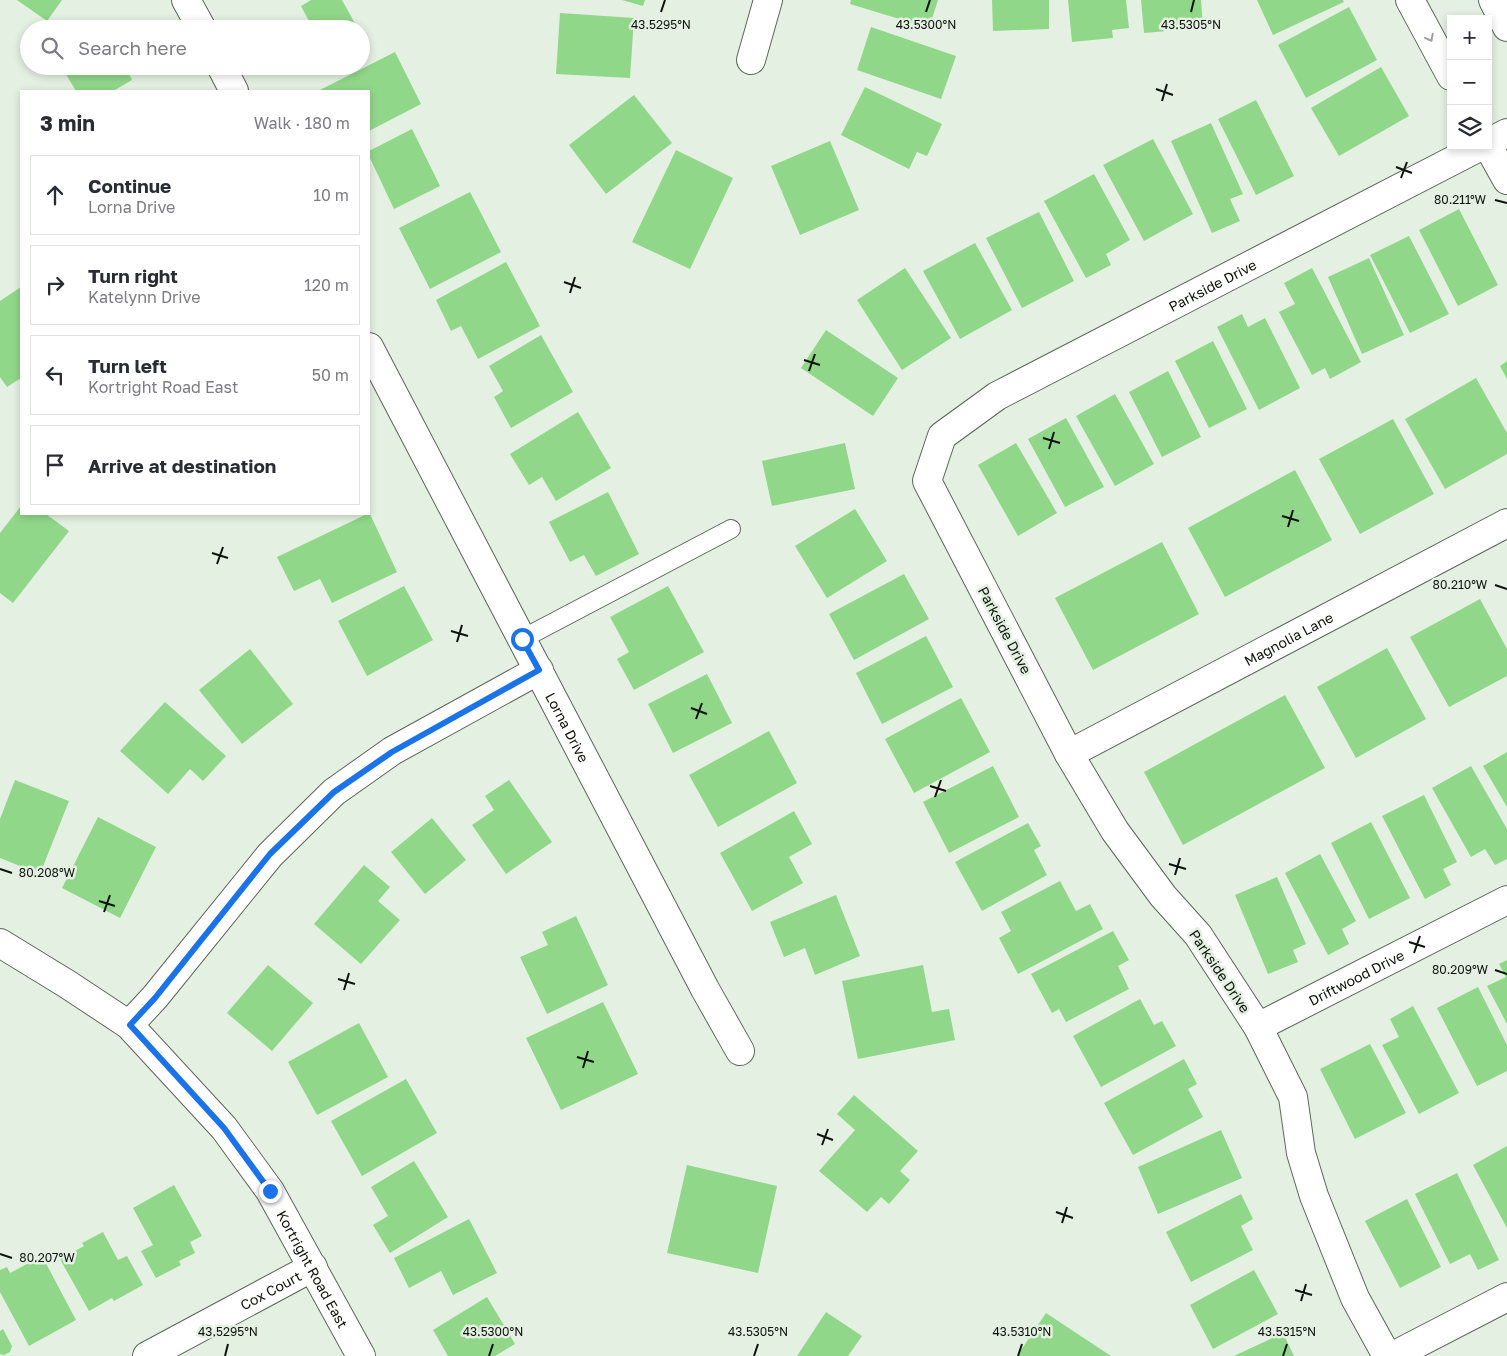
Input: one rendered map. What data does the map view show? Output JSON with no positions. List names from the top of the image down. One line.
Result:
{"streets":{"street":["Parkside Drive","Magnolia Lane","Lorna Drive","Driftwood Drive","Kortright Road East","Cox Court"]},"crossings":[["Parkside Drive","Magnolia Lane"],["Parkside Drive","Driftwood Drive"],["Kortright Road East","Cox Court"]],"page":{"map_buttons":["+","−"],"search":"Search here","heading":["3 min","Walk · 180 m"],"list":[["Continue","Lorna Drive","10 m"],["Turn right","Katelynn Drive","120 m"],["Turn left","Kortright Road East","50 m"],"Arrive at destination"]},"coordinates":["43.5295°N","43.5300°N","43.5305°N","80.211°W","80.210°W","80.208°W","80.209°W","80.207°W","43.5310°N","43.5315°N"]}
